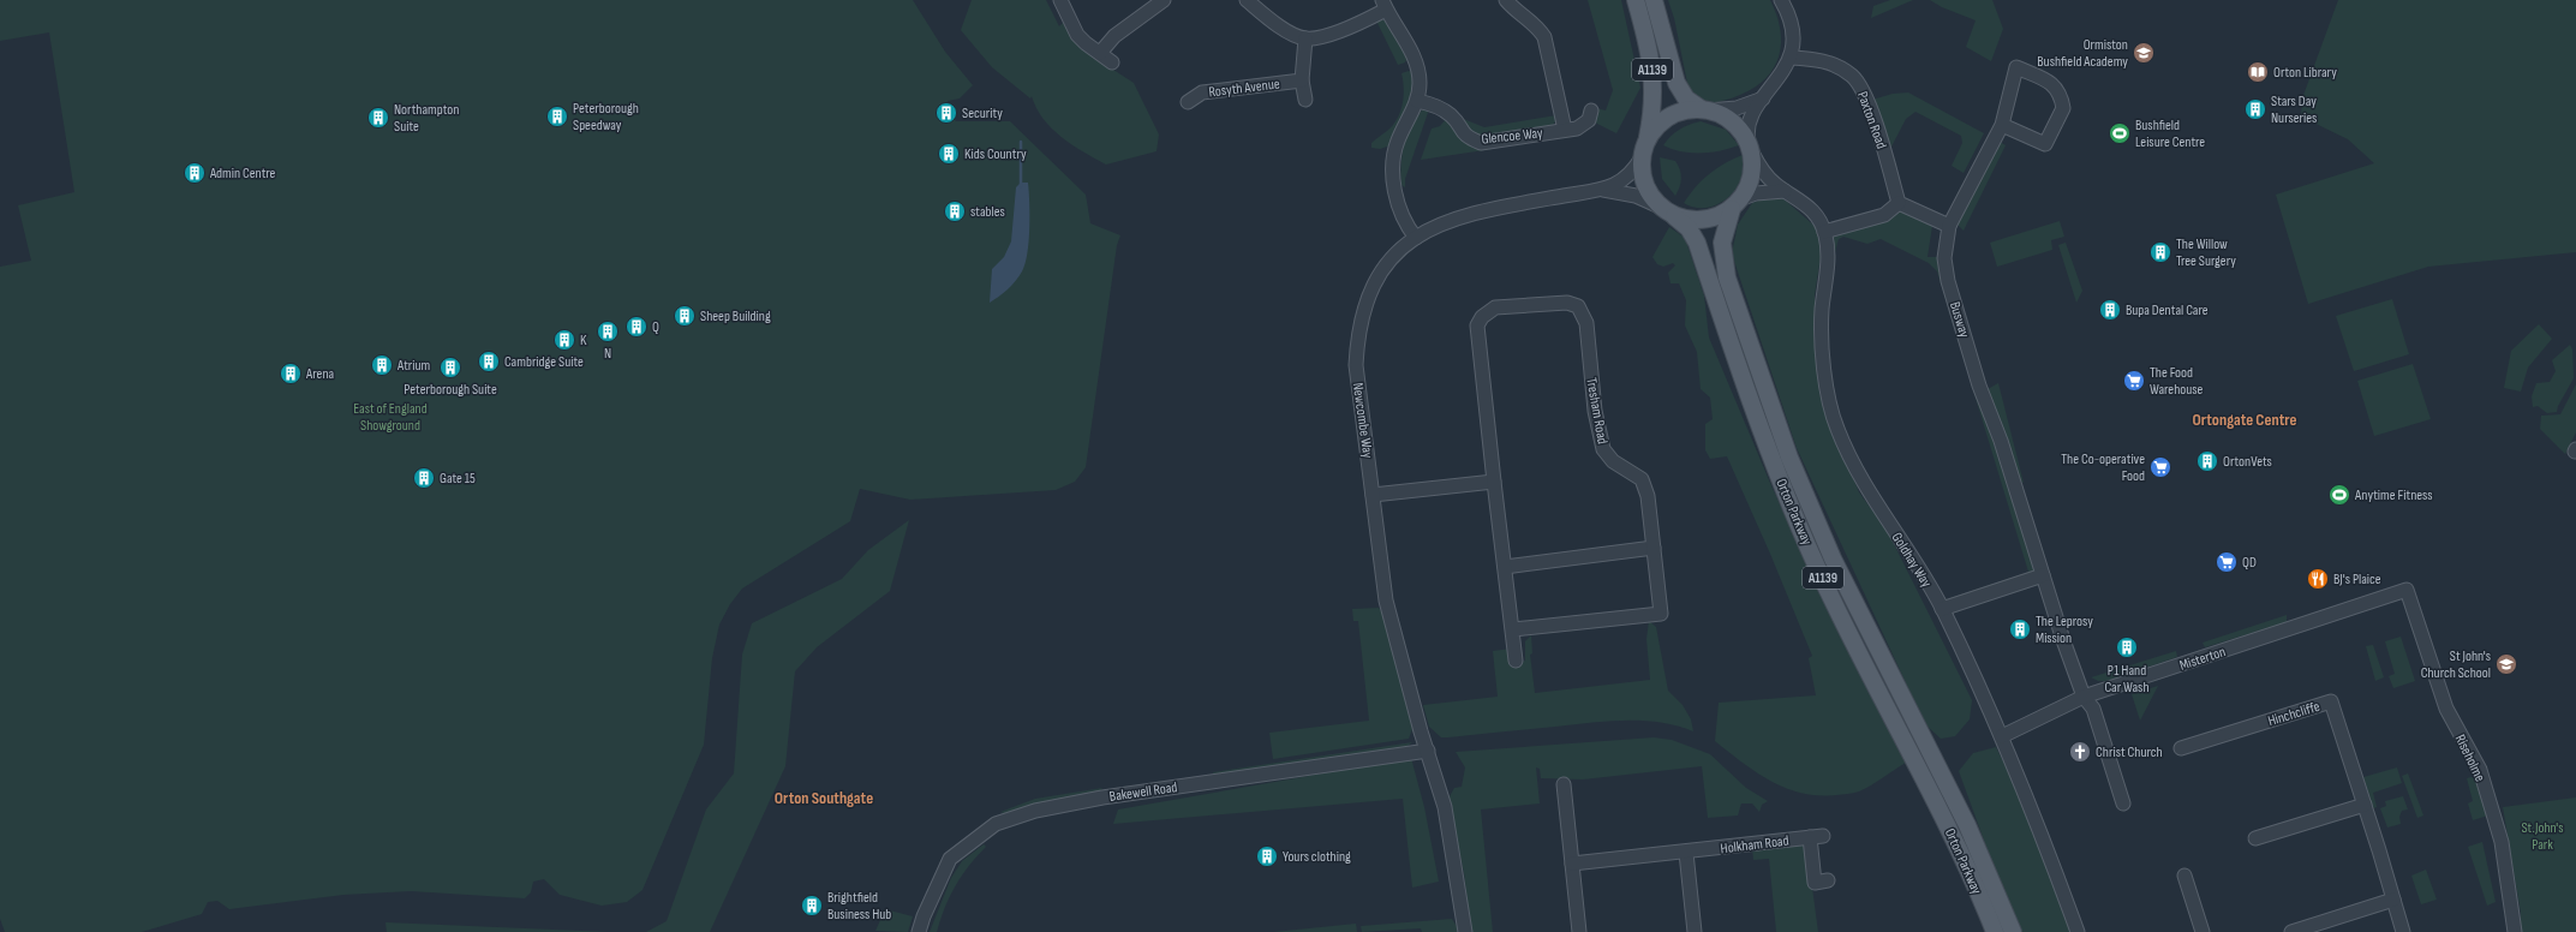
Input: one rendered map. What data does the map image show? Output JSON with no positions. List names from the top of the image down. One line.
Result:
{"streets":{"main road":["A1139","Orton Parkway"],"street":["Rosyth Avenue","Paxton Road","Glencoe Way","Busway","Tresham Road","Newcombe Way","Goldhay Way","Misterton","Hinchcliffe","Riseholme","Bakewell Road","Holkham Road"]},"crossings":[["A1139","Newcombe Way"],["A1139","Orton Parkway"],["A1139","Goldhay Way"],["Busway","Misterton"],["Newcombe Way","Orton Parkway"],["Newcombe Way","Goldhay Way"],["Newcombe Way","Bakewell Road"],["Orton Parkway","Goldhay Way"],["Goldhay Way","Misterton"],["Misterton","Riseholme"]],"districts":["Ortongate Centre","Orton Southgate"],"parks":["East of England Showground","St.John's Park"],"places":{"school or university":["Ormiston Bushfield Academy","St John's Church School"],"library":["Orton Library"],"building":["Stars Day Nurseries","Security","Peterborough Speedway","Northampton Suite","Kids Country","Admin Centre","stables","The Willow Tree Surgery","Bupa Dental Care","Sheep Building","Q","N","K","Cambridge Suite","Atrium","Peterborough Suite","Arena","OrtonVets","Gate 15","The Leprosy Mission","P1 Hand Car Wash","Yours clothing","Brightfield Business Hub"],"sports":["Bushfield Leisure Centre","Anytime Fitness"],"supermarket":["The Food Warehouse","The Co-operative Food","QD"],"restaurant":["BJ's Plaice"],"church":["Christ Church"]}}
